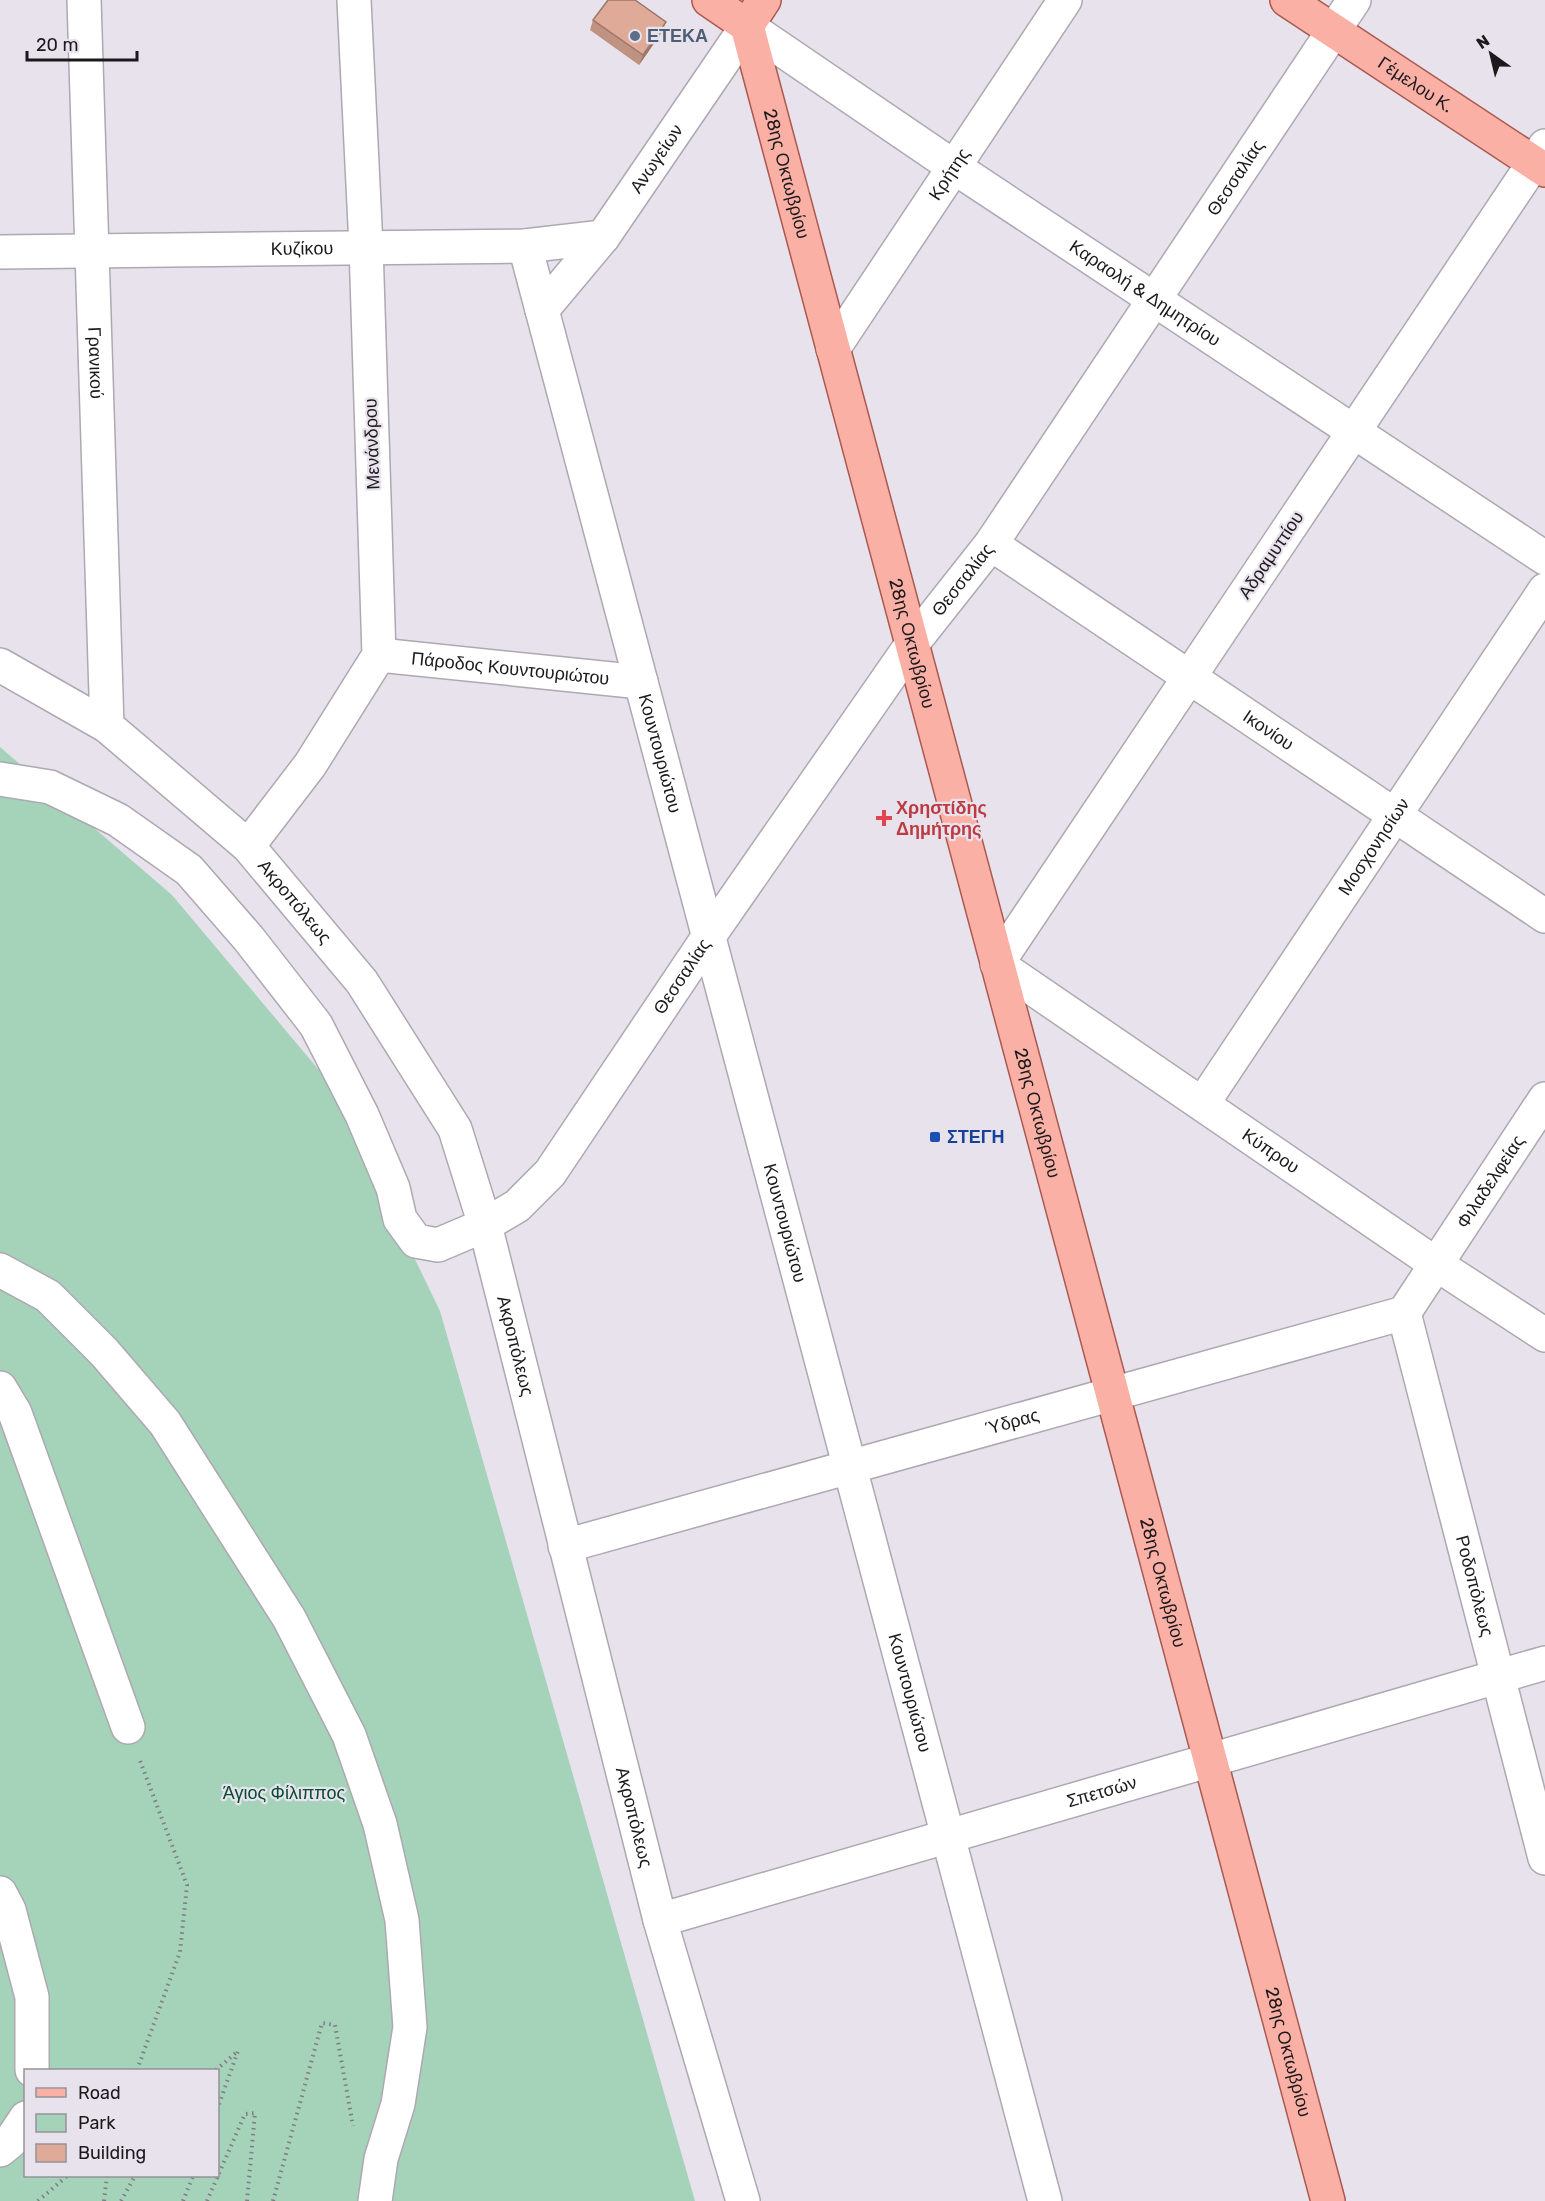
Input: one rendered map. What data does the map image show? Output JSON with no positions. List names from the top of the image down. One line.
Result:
{"streets":{"main road":["Γέμελου Κ.","28ης Οκτωβρίου"],"street":["Ανωγείων","Κρήτης","Θεσσαλίας","Κυζίκου","Καραολή & Δημητρίου","Γρανικού","Μενάνδρου","Αδραμυττίου","Πάροδος Κουντουριώτου","Ικονίου","Κουντουριώτου","Μοσχονησίων","Ακροπόλεως","Κύπρου","Φιλαδελφείας","Ύδρας","Ροδοπόλεως","Σπετσών"]},"crossings":[["Γέμελου Κ.","Θεσσαλίας"],["Γέμελου Κ.","Αδραμυττίου"],["Ανωγείων","28ης Οκτωβρίου"],["Ανωγείων","Κυζίκου"],["Ανωγείων","Καραολή & Δημητρίου"],["Ανωγείων","Κουντουριώτου"],["Κρήτης","28ης Οκτωβρίου"],["Κρήτης","Καραολή & Δημητρίου"],["28ης Οκτωβρίου","Θεσσαλίας"],["28ης Οκτωβρίου","Καραολή & Δημητρίου"],["28ης Οκτωβρίου","Αδραμυττίου"],["28ης Οκτωβρίου","Κύπρου"],["28ης Οκτωβρίου","Ύδρας"],["28ης Οκτωβρίου","Σπετσών"],["Θεσσαλίας","Καραολή & Δημητρίου"],["Θεσσαλίας","Ικονίου"],["Θεσσαλίας","Κουντουριώτου"],["Θεσσαλίας","Ακροπόλεως"],["Κυζίκου","Γρανικού"],["Κυζίκου","Μενάνδρου"],["Κυζίκου","Κουντουριώτου"],["Καραολή & Δημητρίου","Αδραμυττίου"],["Γρανικού","Ακροπόλεως"],["Μενάνδρου","Πάροδος Κουντουριώτου"],["Αδραμυττίου","Ικονίου"],["Αδραμυττίου","Κύπρου"],["Πάροδος Κουντουριώτου","Κουντουριώτου"],["Ικονίου","Μοσχονησίων"],["Κουντουριώτου","Ύδρας"],["Κουντουριώτου","Σπετσών"],["Μοσχονησίων","Κύπρου"],["Ακροπόλεως","Ύδρας"],["Ακροπόλεως","Σπετσών"],["Κύπρου","Φιλαδελφείας"],["Ύδρας","Ροδοπόλεως"],["Ροδοπόλεως","Σπετσών"]],"parks":["Άγιος Φίλιππος"],"places":{"other":["ΕΤΕΚΑ"],"health":["Χρηστίδης Δημήτρης"],"transit":["ΣΤΕΓΗ"]},"legend":["Road","Park","Building"],"scale_bar":"20 m","north":"top left"}
